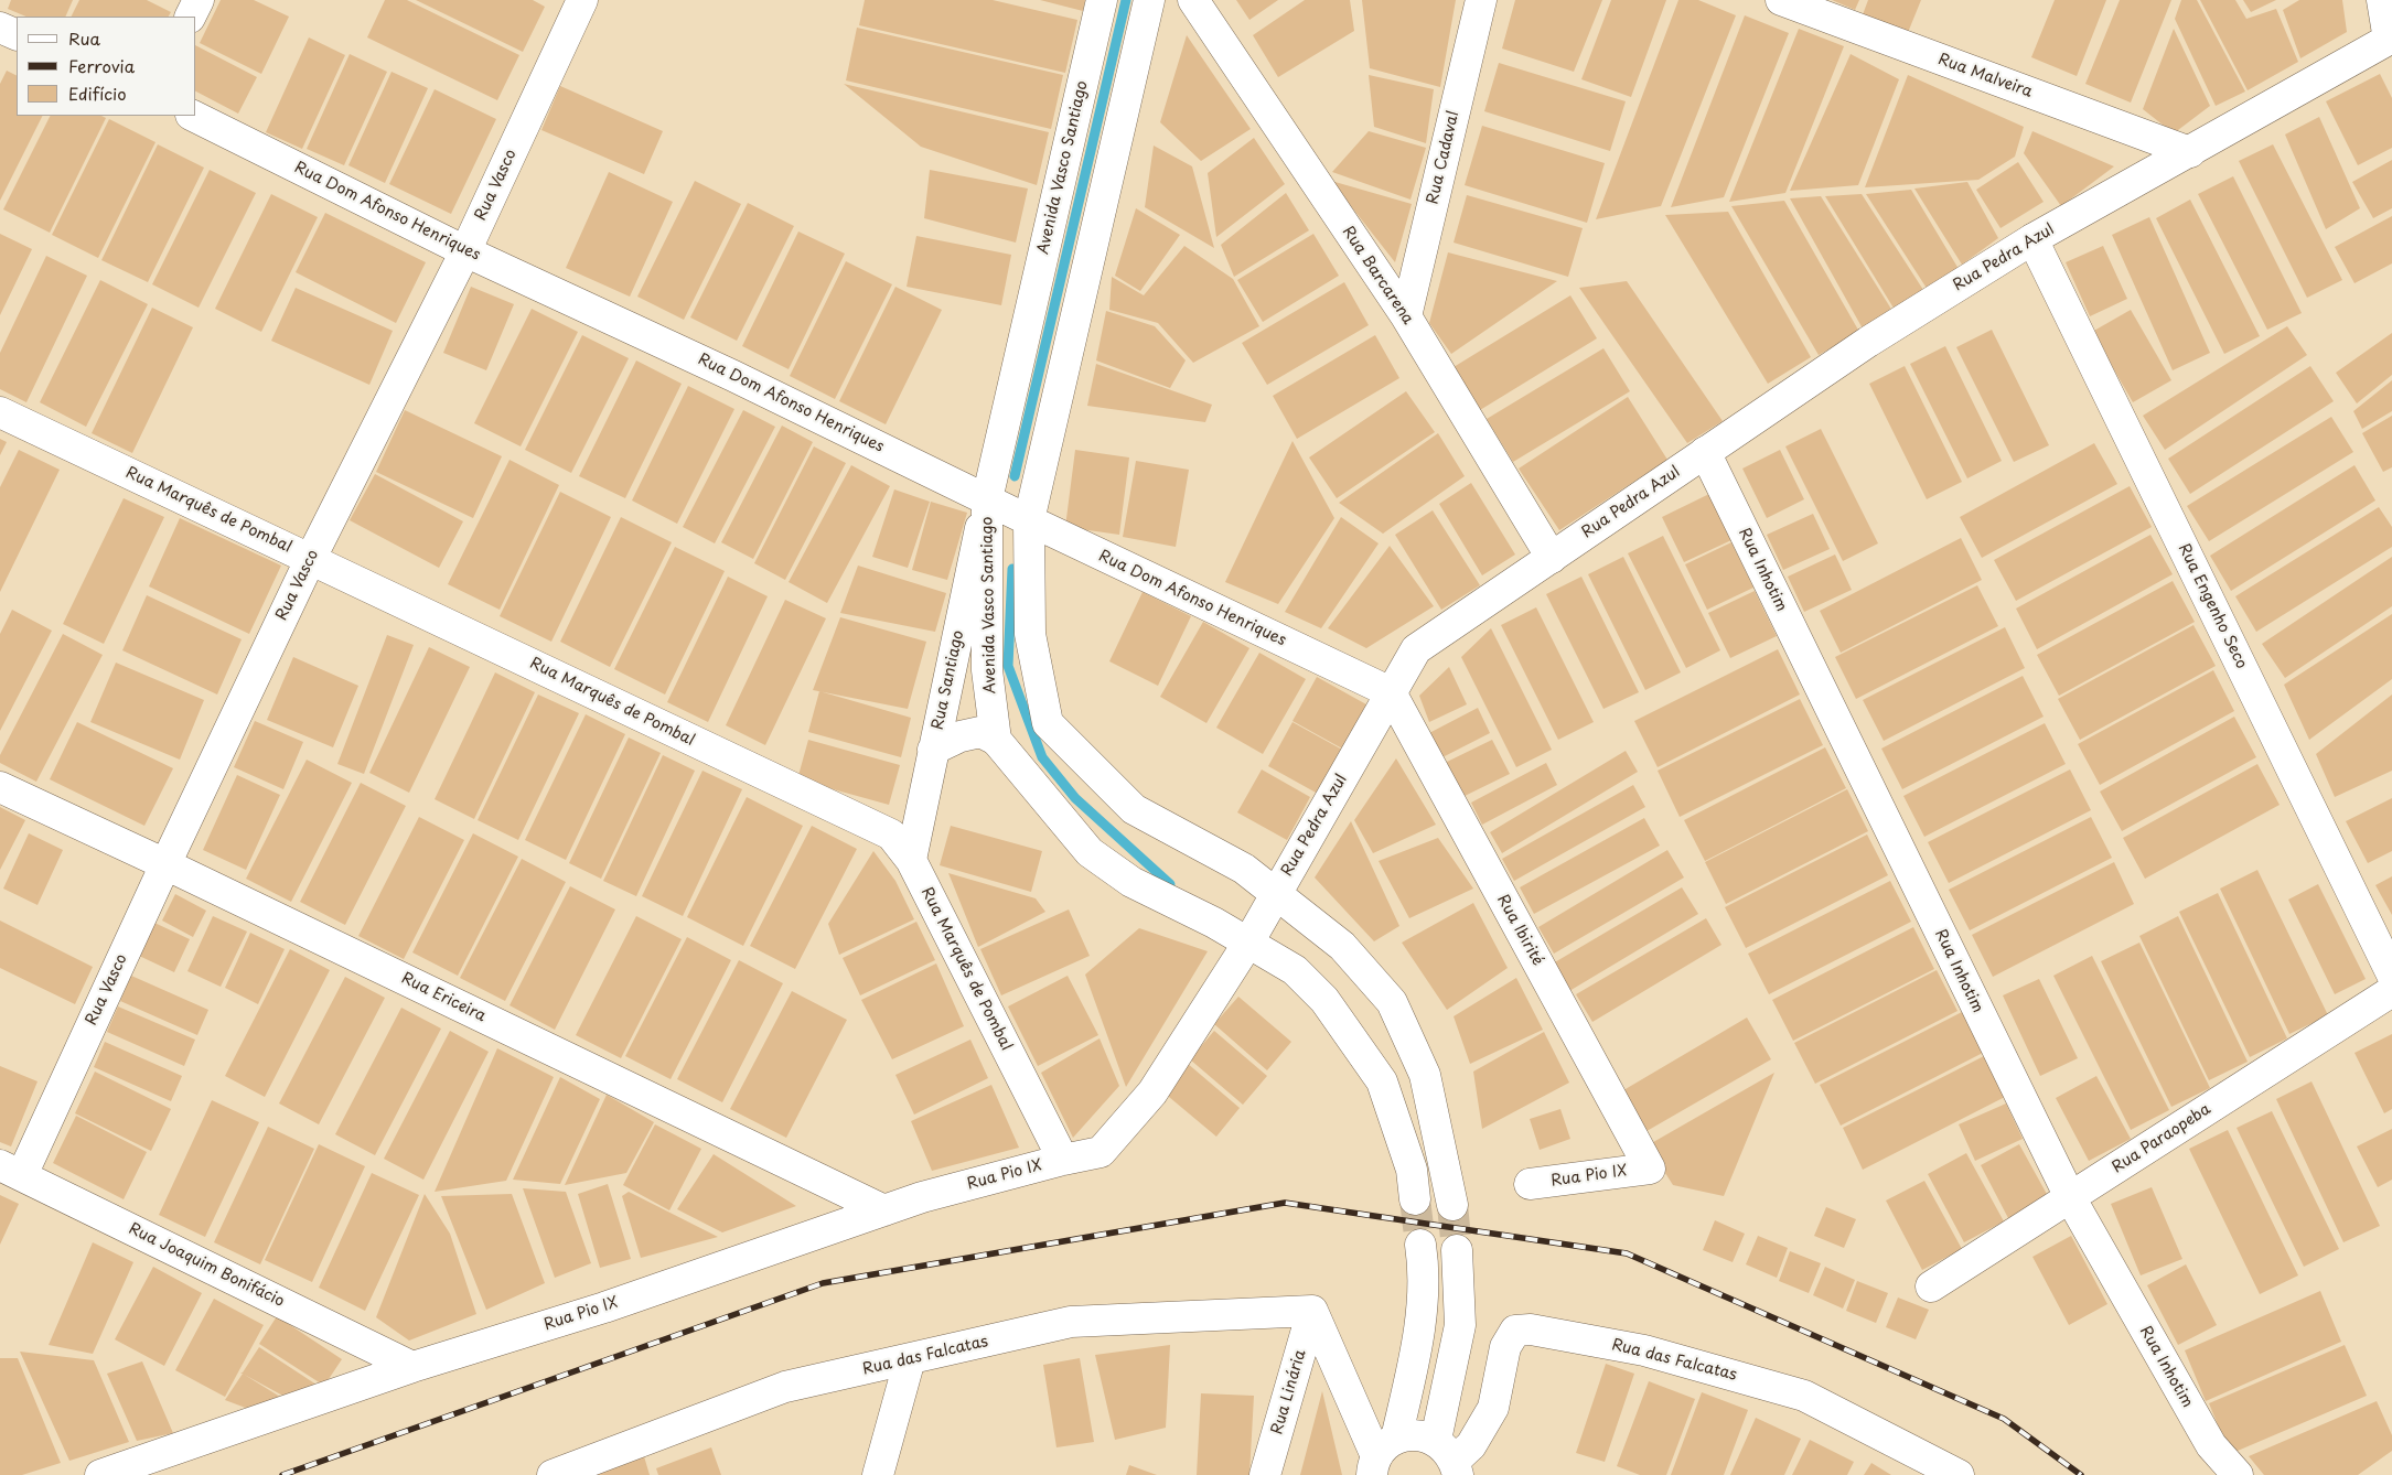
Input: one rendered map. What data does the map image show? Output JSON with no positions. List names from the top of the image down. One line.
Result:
{"streets":{"street":["Rua Malveira","Rua Cadaval","Avenida Vasco Santiago","Rua Vasco","Rua Dom Afonso Henriques","Rua Pedra Azul","Rua Barcarena","Rua Marquês de Pombal","Rua Inhotim","Rua Engenho Seco","Rua Santiago","Rua Ibirité","Rua Ericeira","Rua Paraopeba","Rua Pio IX","Rua Joaquim Bonifácio","Rua das Falcatas","Rua Linária"]},"crossings":[["Rua Malveira","Rua Pedra Azul"],["Rua Cadaval","Rua Barcarena"],["Avenida Vasco Santiago","Rua Dom Afonso Henriques"],["Avenida Vasco Santiago","Rua Santiago"],["Rua Vasco","Rua Dom Afonso Henriques"],["Rua Vasco","Rua Marquês de Pombal"],["Rua Vasco","Rua Ericeira"],["Rua Vasco","Rua Joaquim Bonifácio"],["Rua Dom Afonso Henriques","Rua Pedra Azul"],["Rua Dom Afonso Henriques","Rua Santiago"],["Rua Dom Afonso Henriques","Rua Ibirité"],["Rua Pedra Azul","Rua Barcarena"],["Rua Pedra Azul","Rua Marquês de Pombal"],["Rua Pedra Azul","Rua Inhotim"],["Rua Pedra Azul","Rua Engenho Seco"],["Rua Pedra Azul","Rua Ibirité"],["Rua Pedra Azul","Rua Pio IX"],["Rua Marquês de Pombal","Rua Santiago"],["Rua Marquês de Pombal","Rua Pio IX"],["Rua Inhotim","Rua Paraopeba"],["Rua Ibirité","Rua Pio IX"],["Rua Ericeira","Rua Pio IX"],["Rua Pio IX","Rua Joaquim Bonifácio"],["Rua das Falcatas","Rua Linária"]],"legend":["Rua","Ferrovia","Edifício"]}
